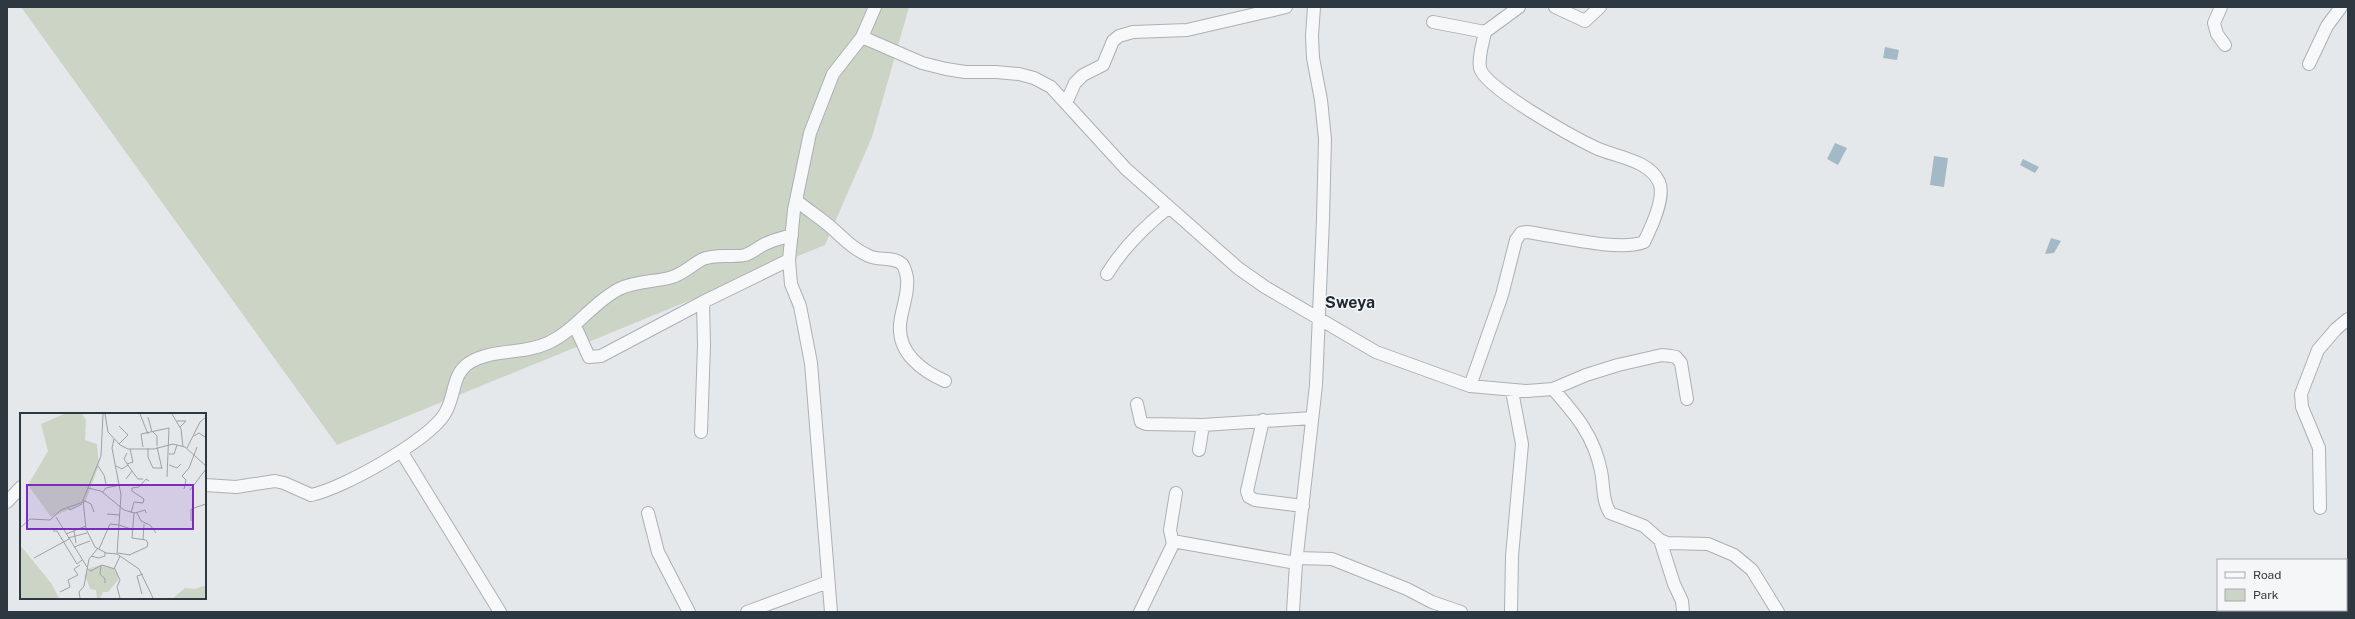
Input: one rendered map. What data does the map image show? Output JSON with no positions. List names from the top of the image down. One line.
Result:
{"districts":["Sweya"],"legend":["Road","Park"]}
